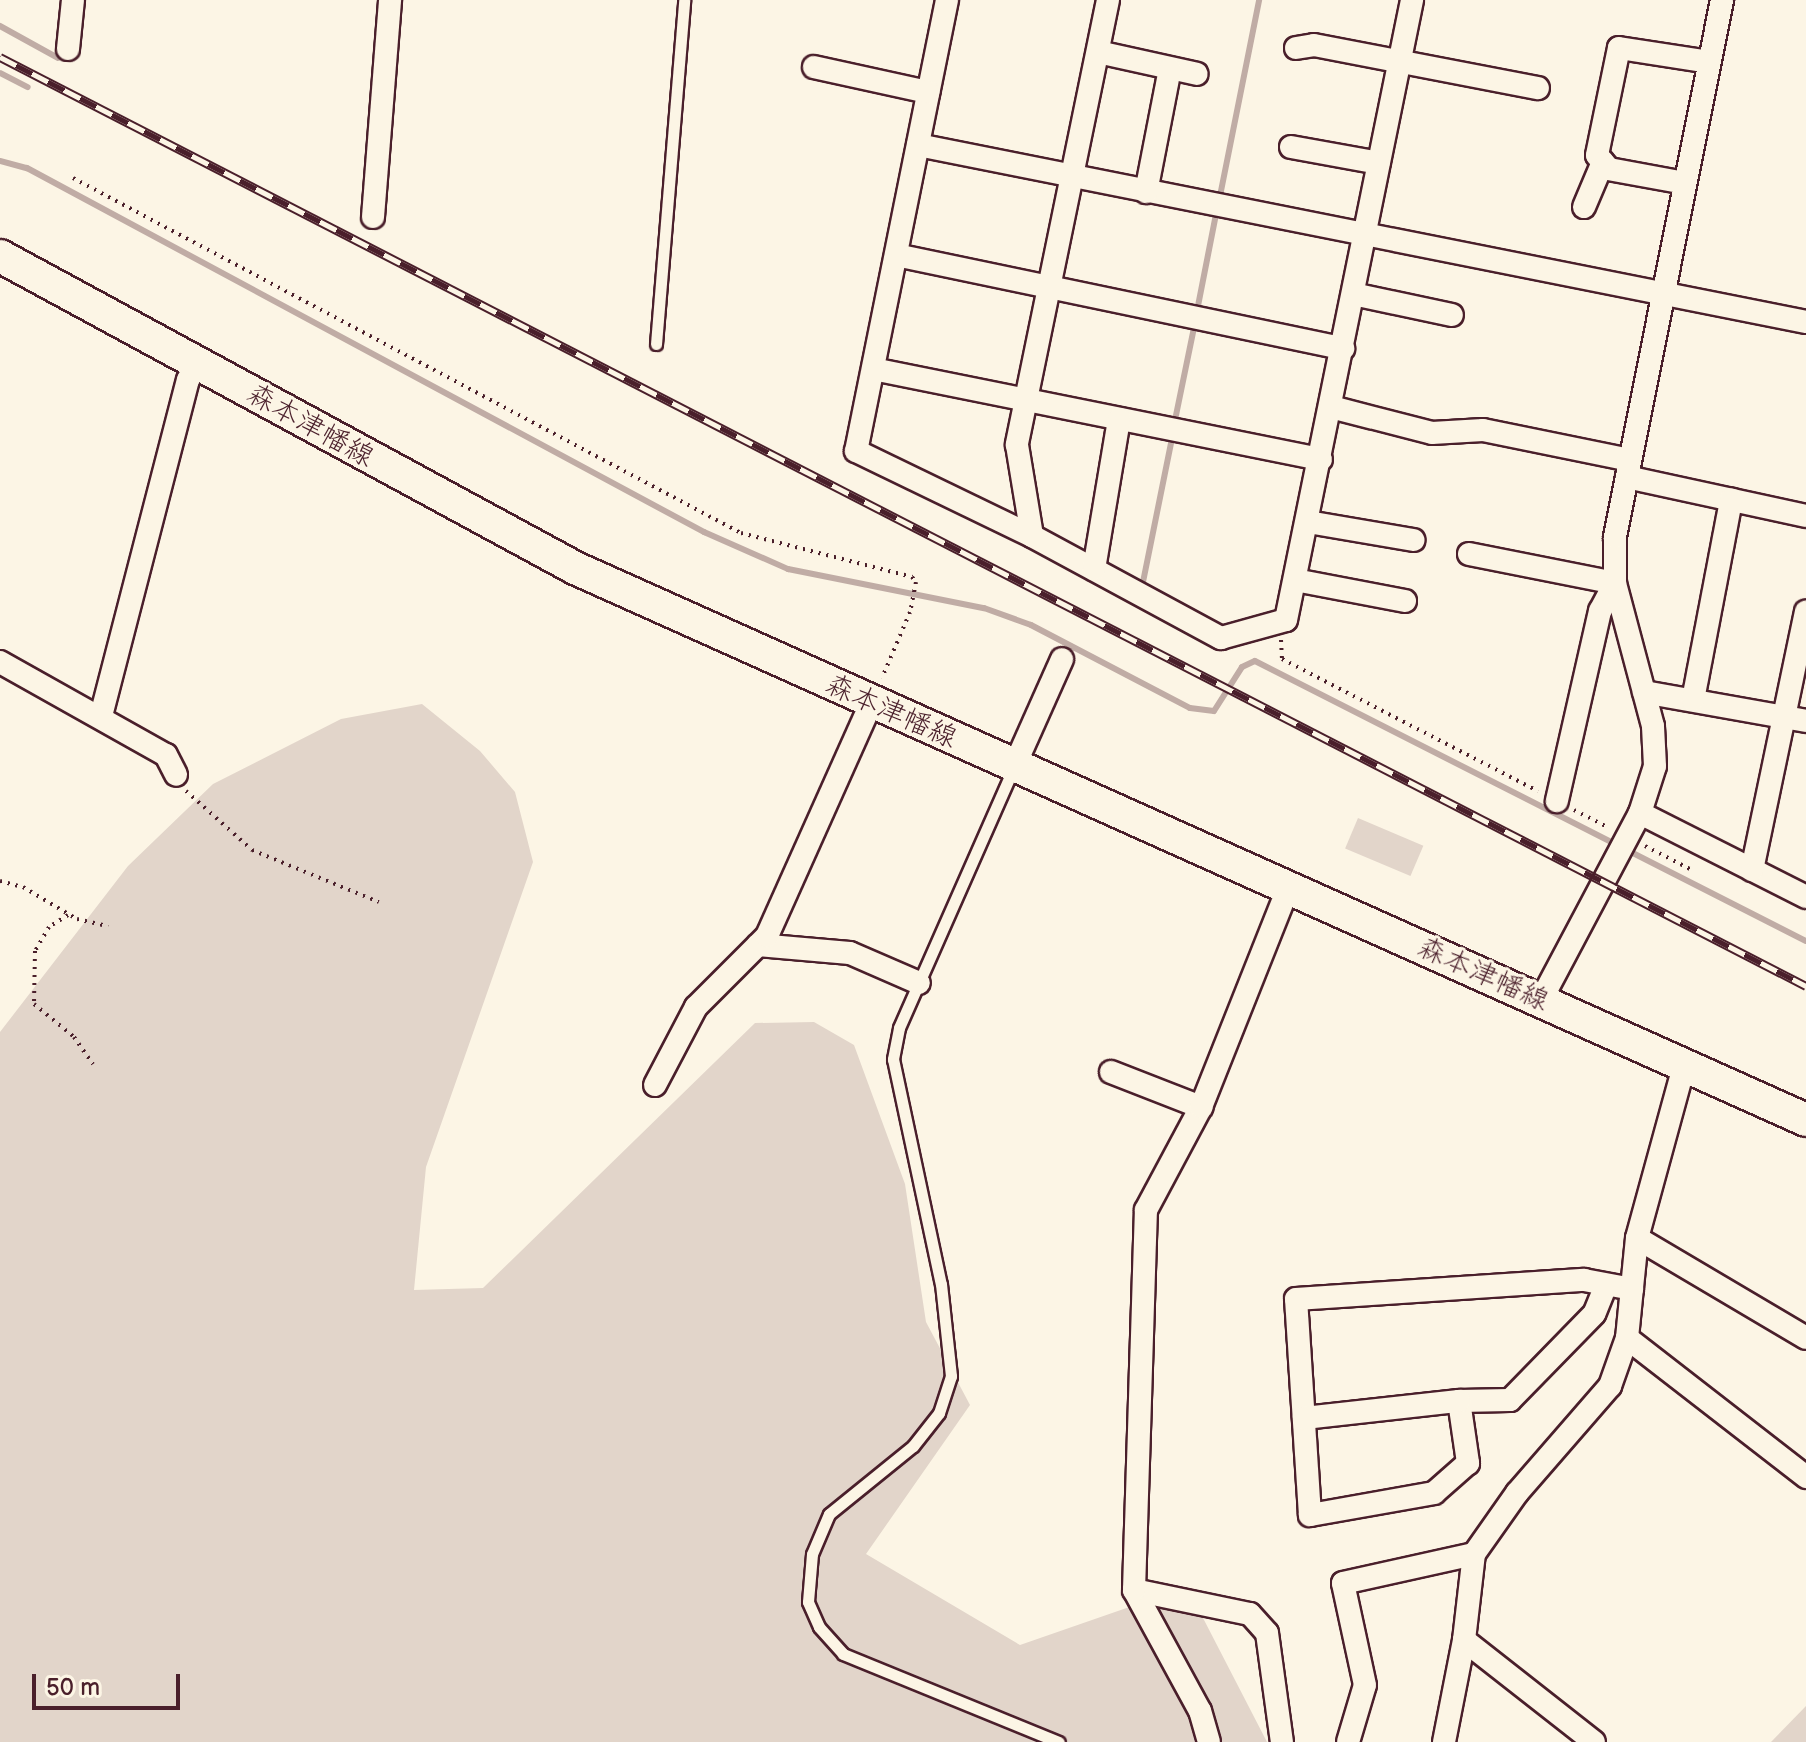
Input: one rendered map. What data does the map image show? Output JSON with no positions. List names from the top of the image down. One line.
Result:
{"streets":{"main road":["森本津幡線"]},"scale_bar":"50 m"}
